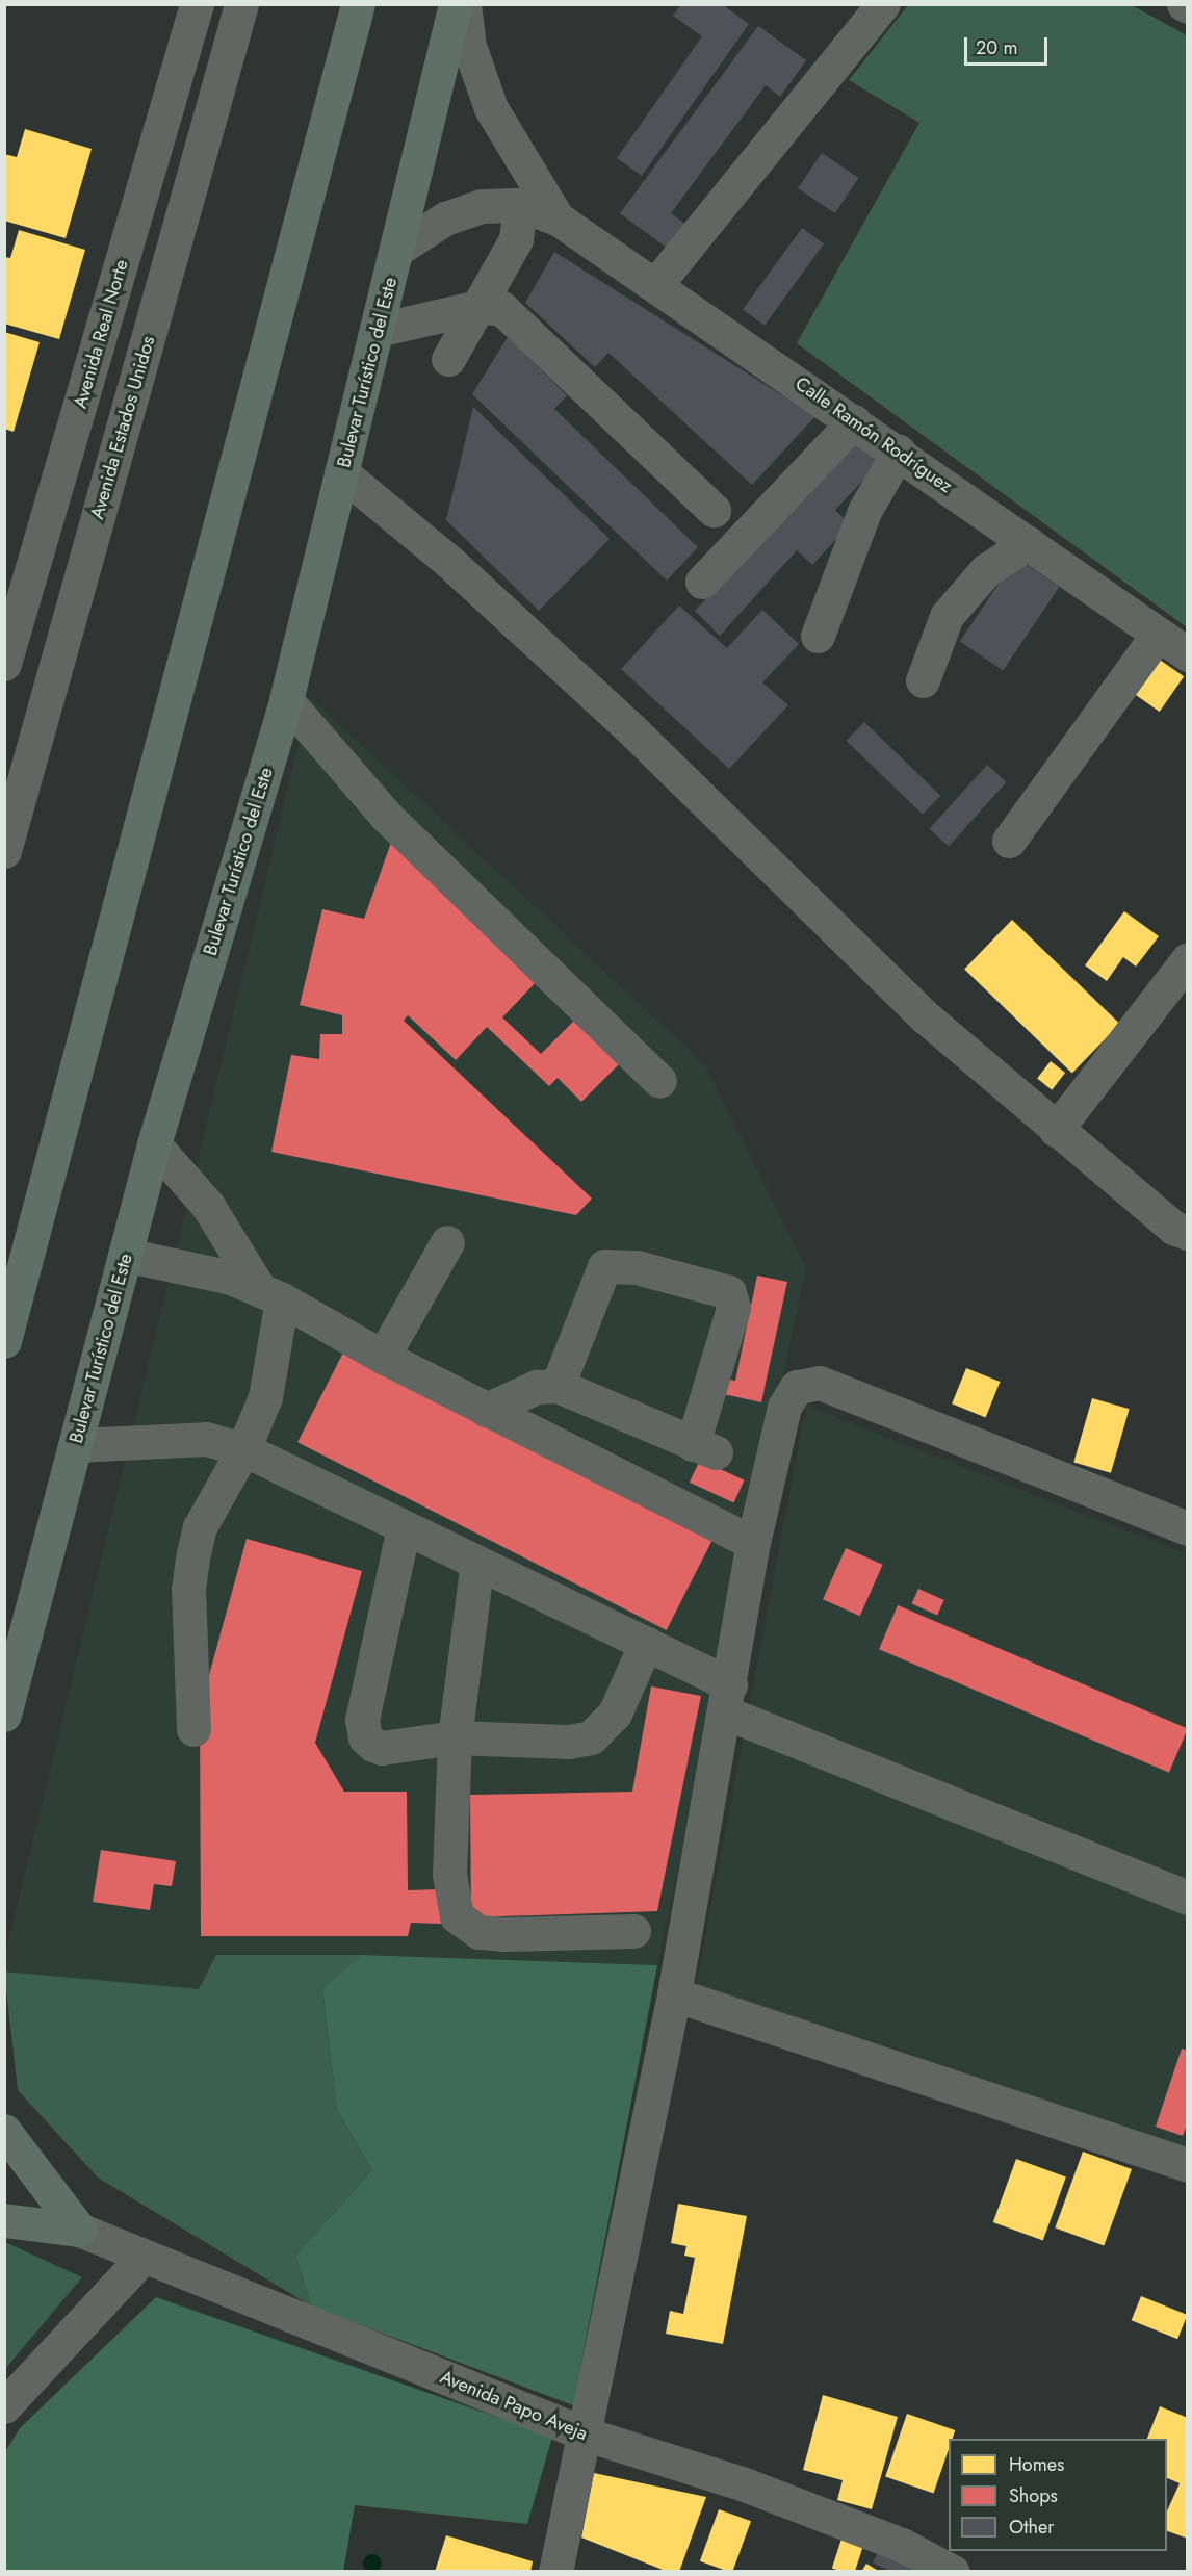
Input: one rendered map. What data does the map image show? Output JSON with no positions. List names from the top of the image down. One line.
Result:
{"streets":{"highway":["Bulevar Turístico del Este"],"street":["Avenida Real Norte","Avenida Estados Unidos","Calle Ramón Rodríguez","Avenida Papo Aveja"]},"legend":["Homes","Shops","Other"],"scale_bar":"20 m"}
